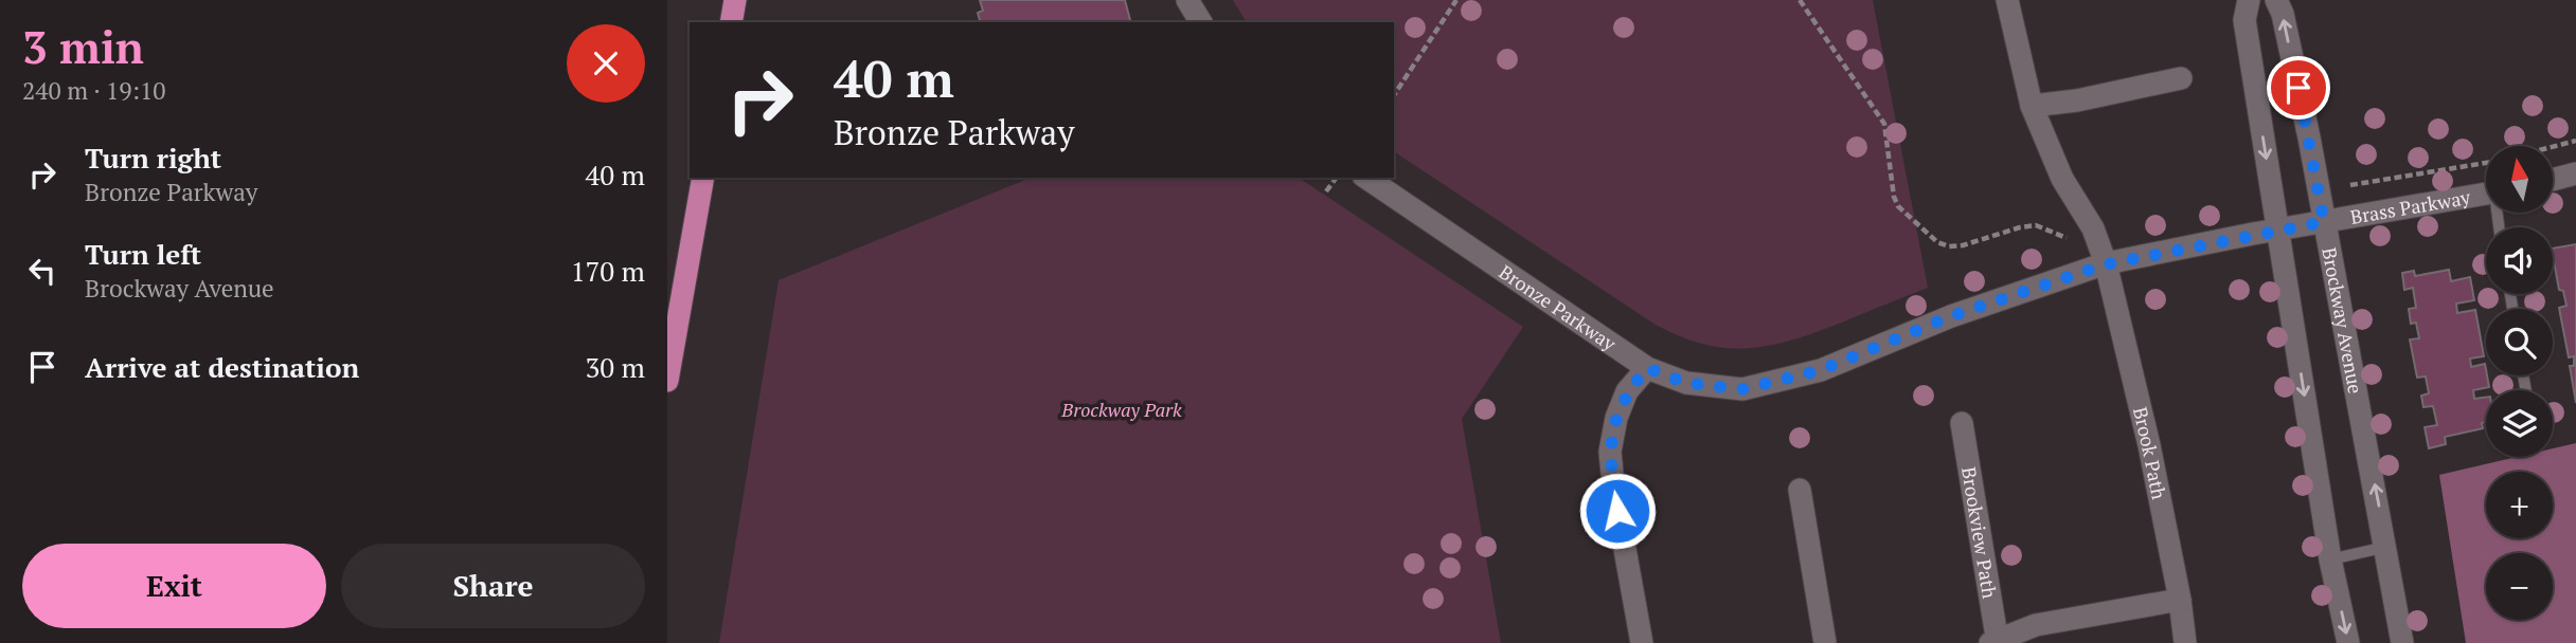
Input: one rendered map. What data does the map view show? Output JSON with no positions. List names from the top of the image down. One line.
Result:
{"streets":{"street":["Brass Parkway","Bronze Parkway","Brockway Avenue","Brook Path","Brookview Path"]},"crossings":[["Brass Parkway","Bronze Parkway"],["Brass Parkway","Brockway Avenue"],["Bronze Parkway","Brockway Avenue"],["Bronze Parkway","Brook Path"]],"parks":["Brockway Park"],"north":"top","page":{"heading":["3 min","240 m · 19:10"],"turn":["40 m","Bronze Parkway"],"list":[{"name":"Turn right","note":"Bronze Parkway","value":"40 m"},{"name":"Turn left","note":"Brockway Avenue","value":"170 m"},{"name":"Arrive at destination","value":"30 m"}],"map_buttons":["+","−"],"buttons":["Exit","Share"]}}
